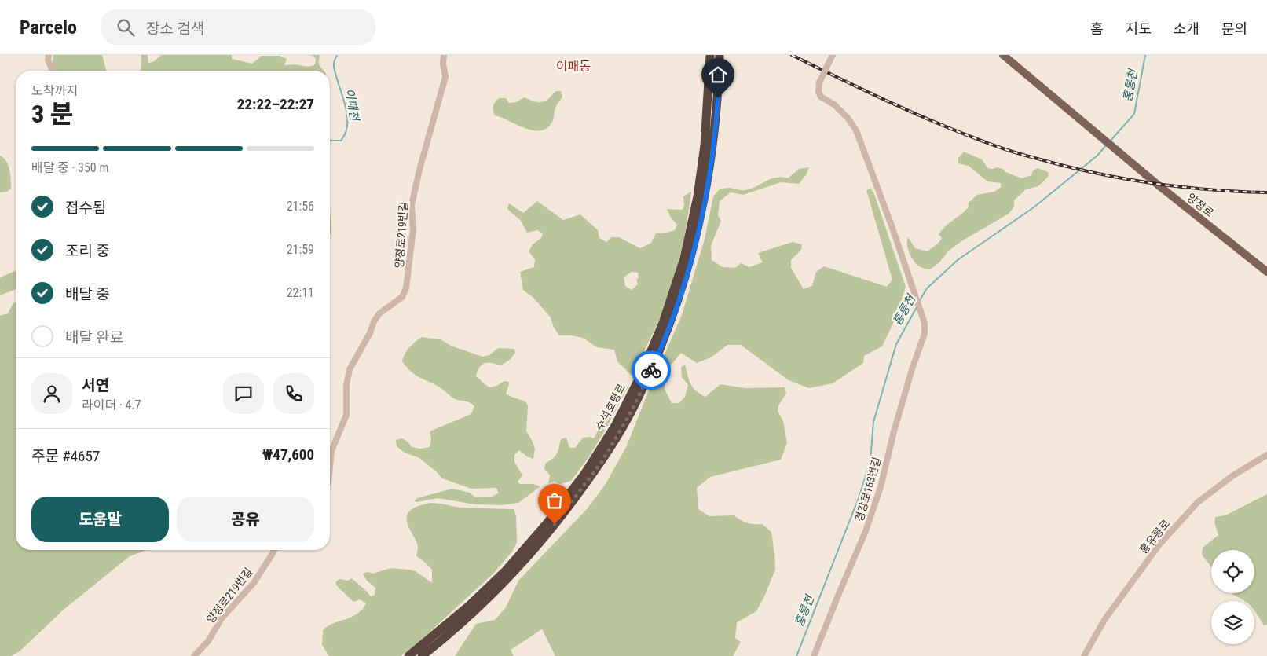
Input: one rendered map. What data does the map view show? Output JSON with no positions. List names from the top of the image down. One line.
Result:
{"streets":{"highway":["수석호평로"],"main road":["양정로"],"street":["양정로219번길","경강로163번길","홍유릉로"]},"districts":["이패동"],"water":["홍릉천","이패천"],"page":{"header":"Parcelo","search":"장소 검색","nav":["홈","지도","소개","문의"],"heading":["3 분","도착까지","22:22–22:27"],"panel":["서연","라이더 · 4.7","주문 #4657","₩47,600"],"bar":"배달 중 · 350 m","list":[["접수됨","21:56"],["조리 중","21:59"],["배달 중","22:11"],"배달 완료"],"buttons":["도움말","공유"]}}
